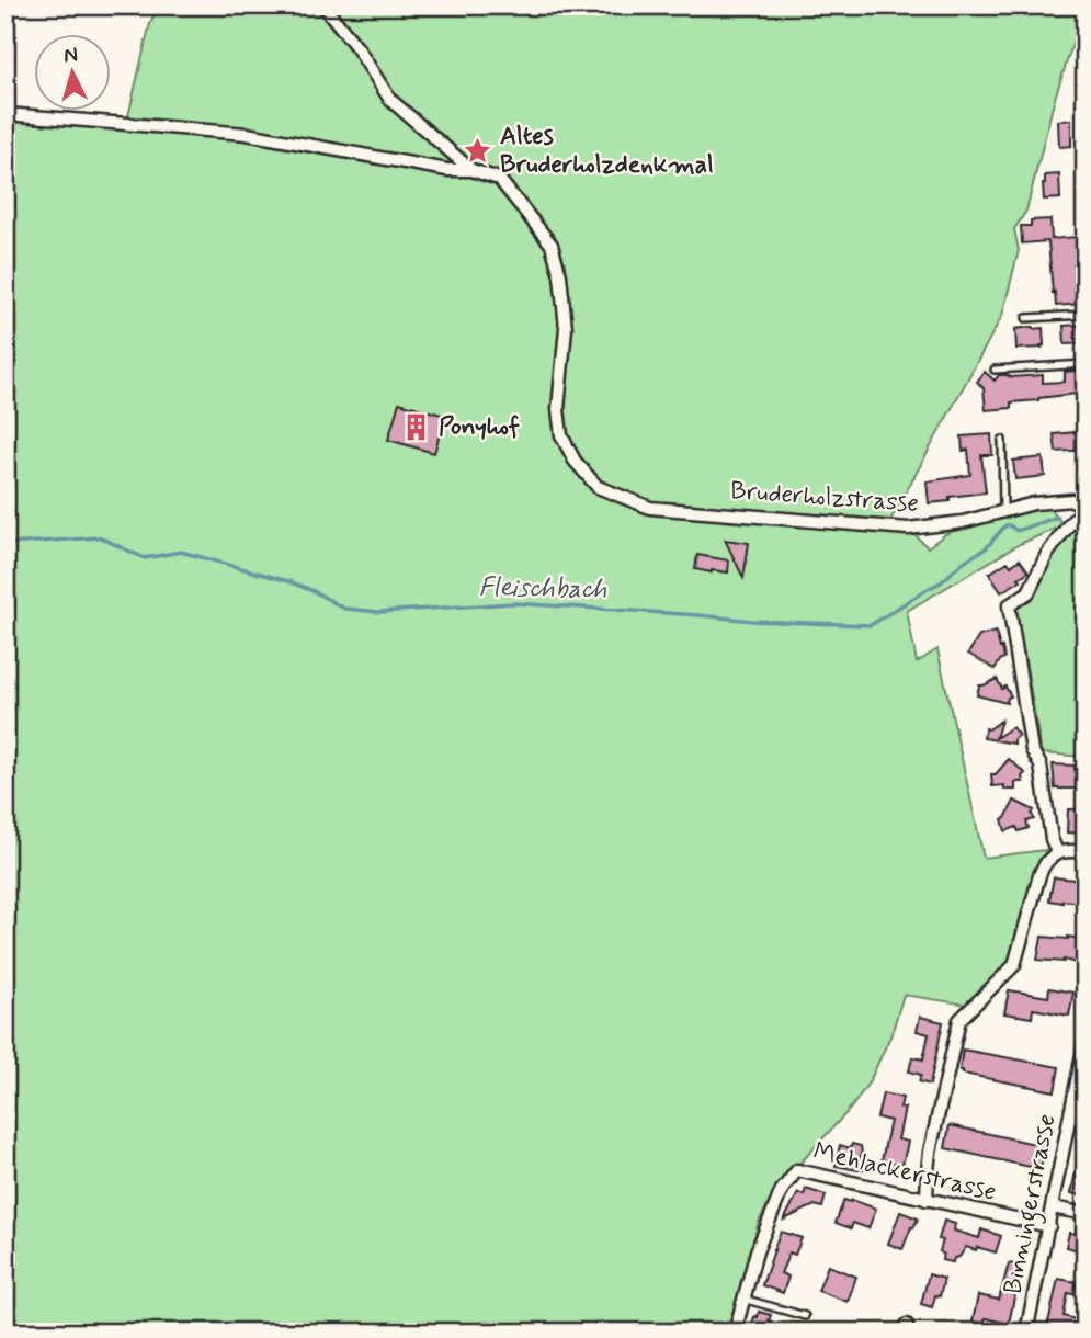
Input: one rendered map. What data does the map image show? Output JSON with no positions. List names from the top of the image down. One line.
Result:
{"streets":{"street":["Bruderholzstrasse","Mehlackerstrasse","Binningerstrasse"]},"crossings":[["Mehlackerstrasse","Binningerstrasse"]],"water":["Fleischbach"],"places":{"place":["Altes Bruderholzdenkmal"],"building":["Ponyhof"]},"north":"top"}
